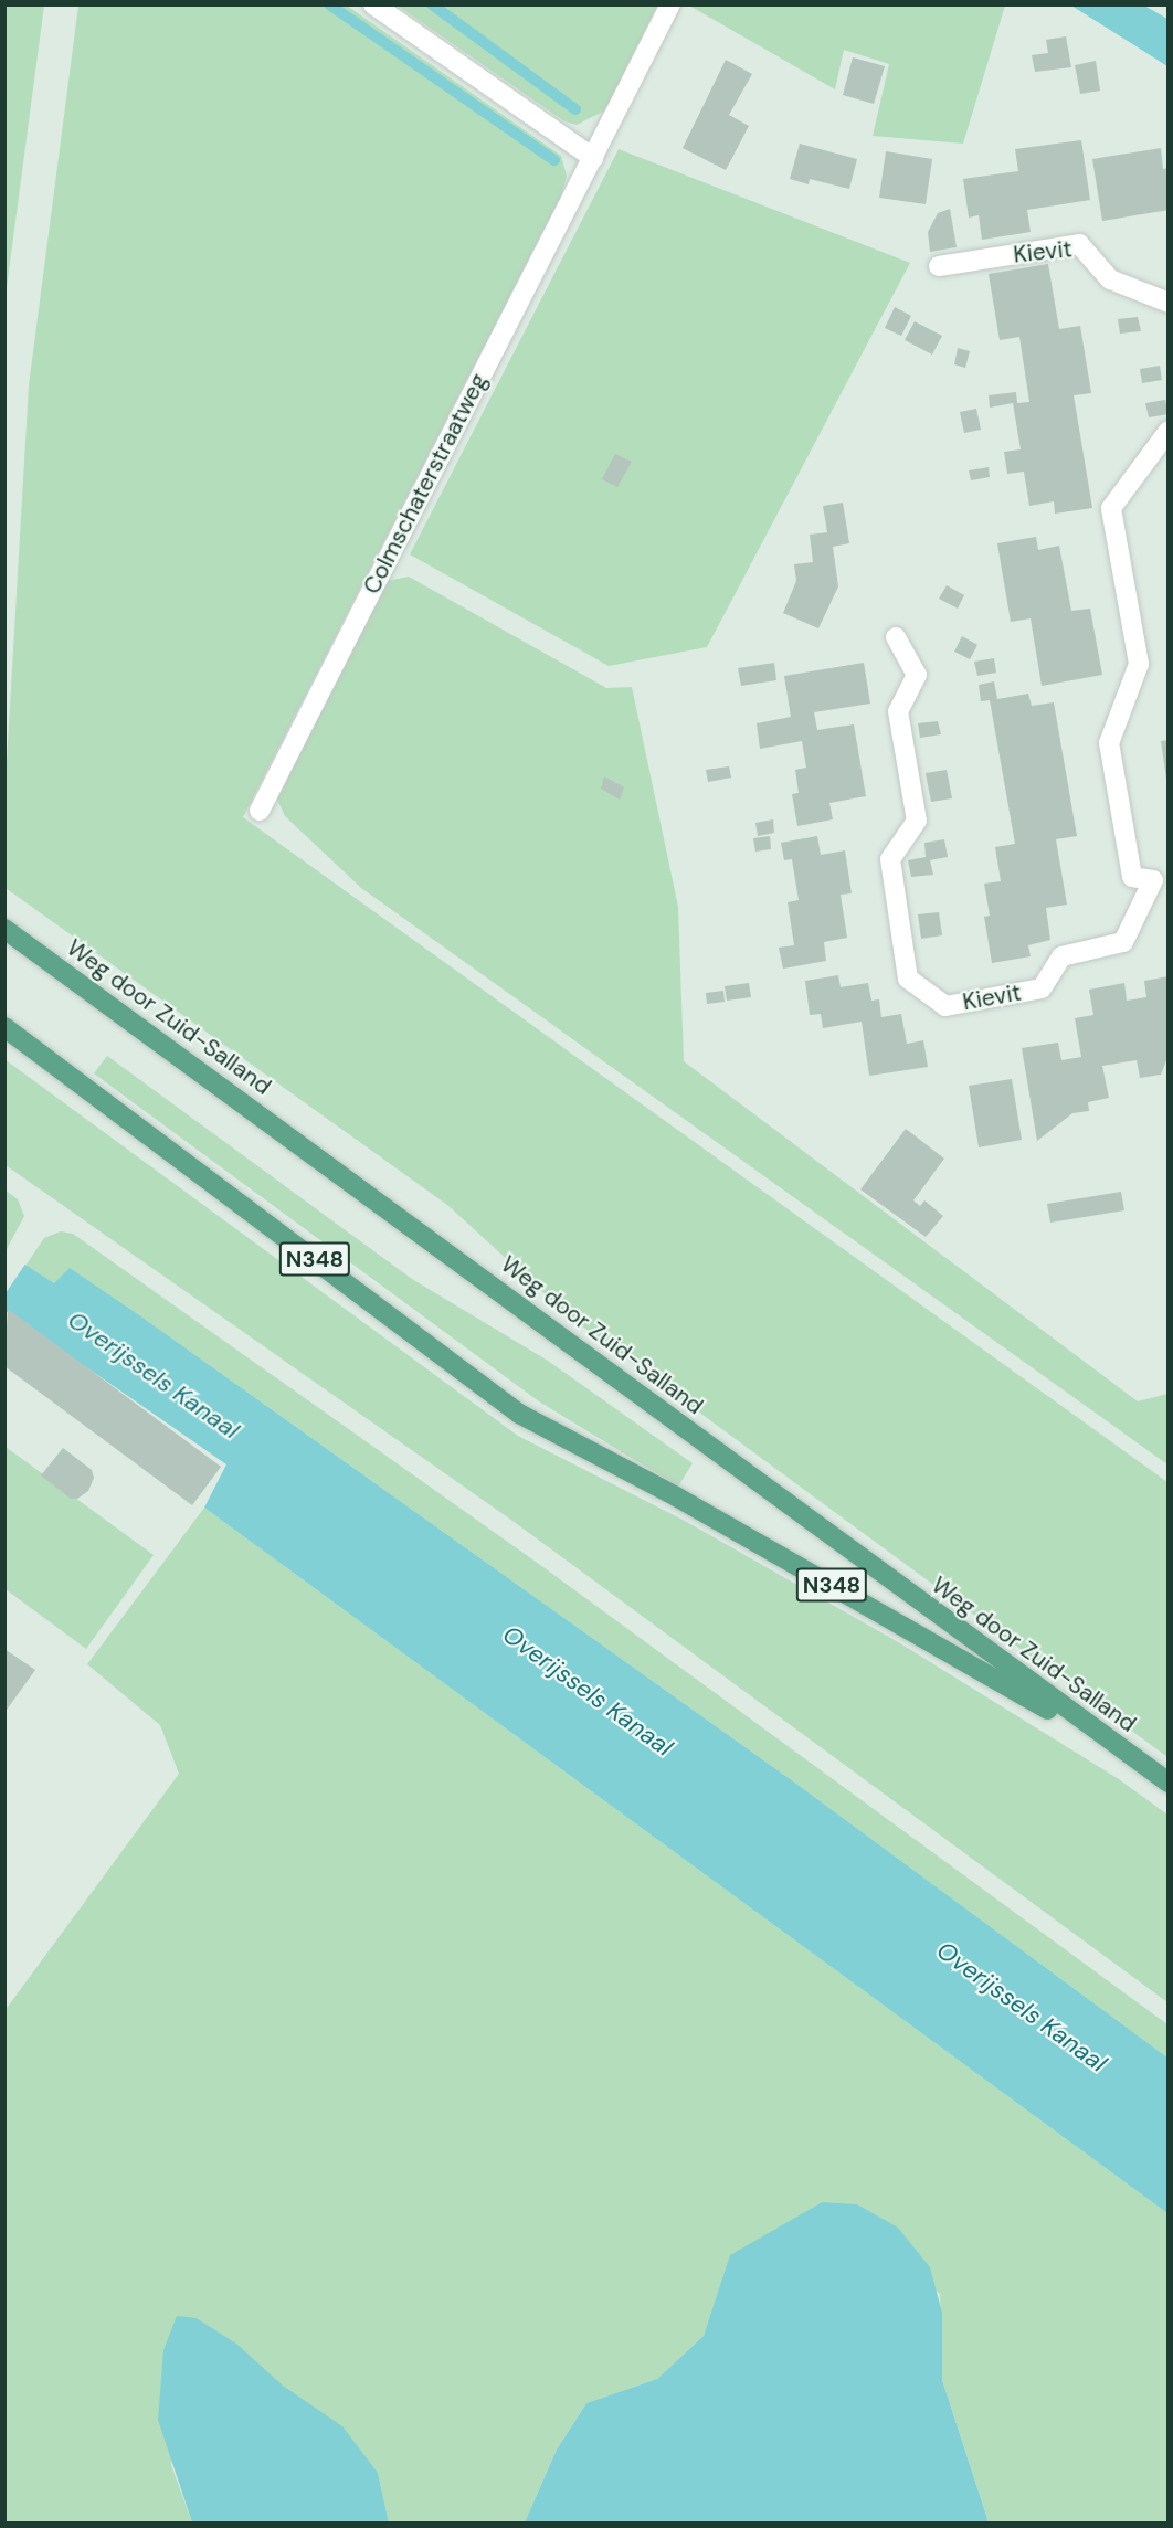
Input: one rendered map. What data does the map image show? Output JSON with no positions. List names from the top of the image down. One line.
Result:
{"streets":{"main road":["Weg door Zuid-Salland","N348"],"street":["Kievit","Colmschaterstraatweg"]},"crossings":[["Weg door Zuid-Salland","N348"]],"water":["Overijssels Kanaal"]}
